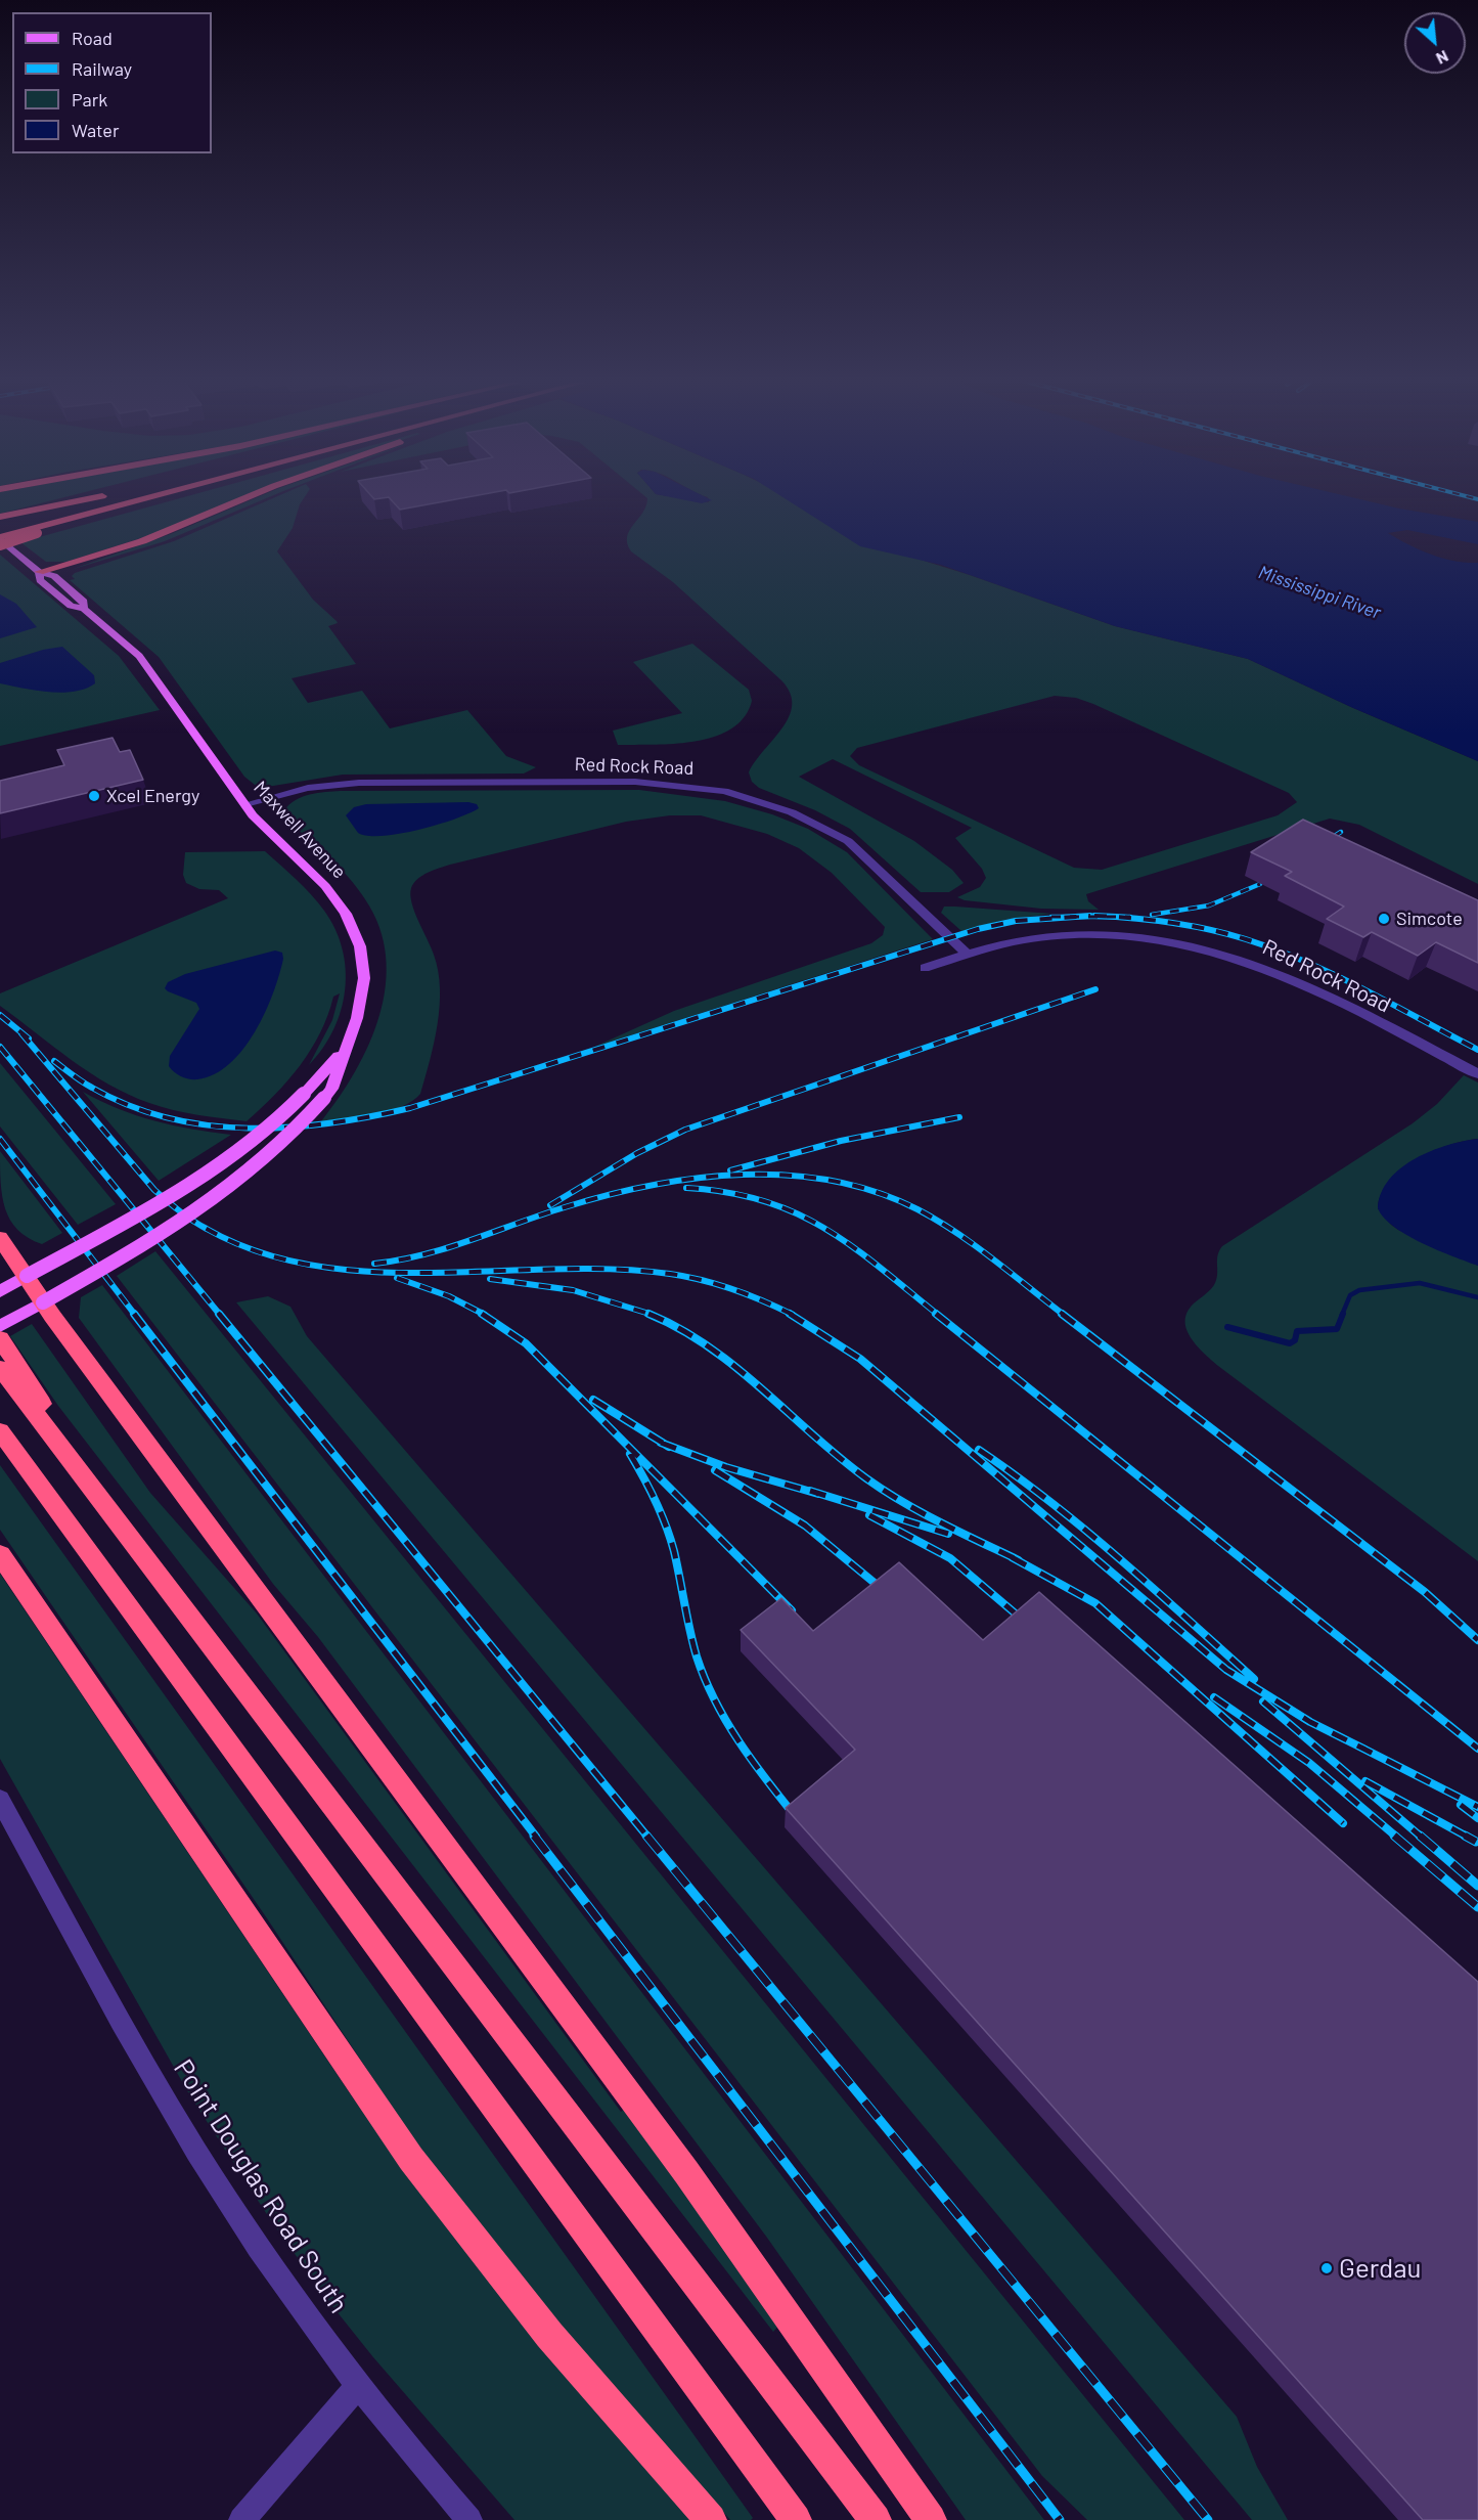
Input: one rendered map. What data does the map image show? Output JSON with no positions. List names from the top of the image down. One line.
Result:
{"streets":{"main road":["Maxwell Avenue"],"street":["Red Rock Road","Point Douglas Road South"]},"crossings":[["Red Rock Road","Maxwell Avenue"]],"water":["Mississippi River"],"places":["Xcel Energy","Simcote","Gerdau"],"legend":["Road","Railway","Park","Water"],"north":"bottom right"}
